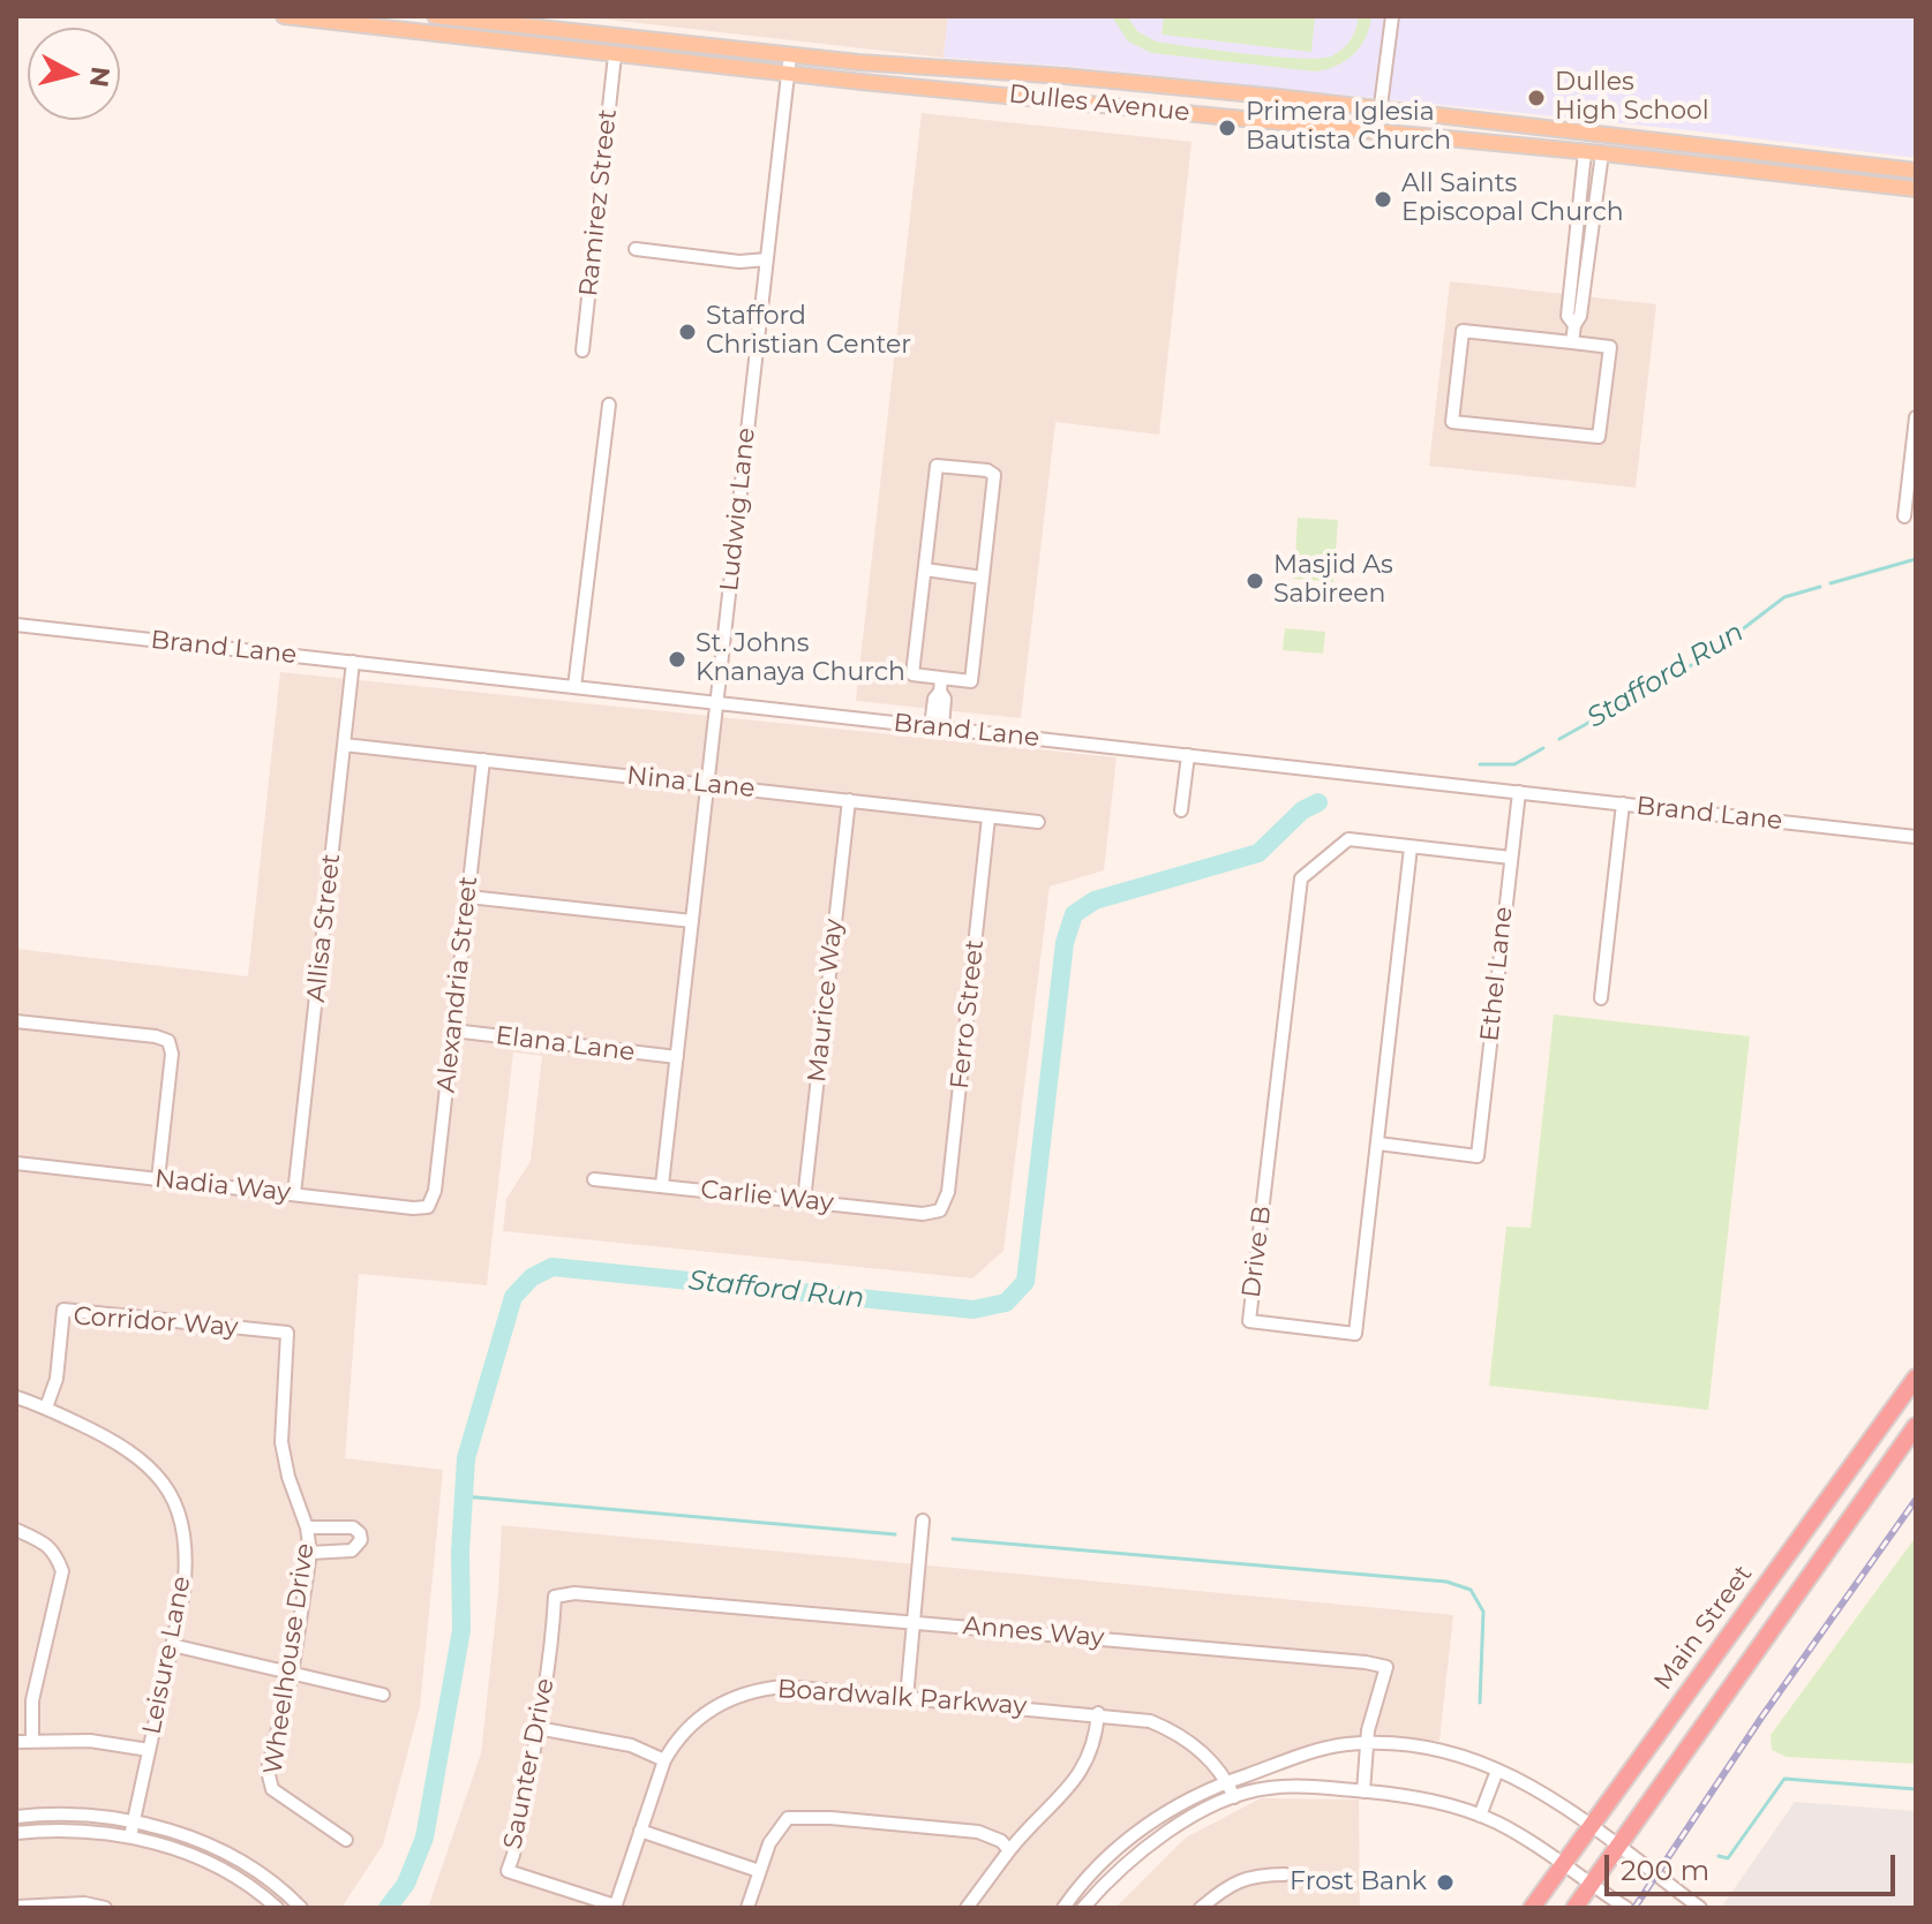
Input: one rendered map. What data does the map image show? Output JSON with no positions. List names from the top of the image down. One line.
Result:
{"streets":{"highway":["Main Street"],"main road":["Dulles Avenue"],"street":["Ramirez Street","Ludwig Lane","Brand Lane","Nina Lane","Allisa Street","Ethel Lane","Alexandria Street","Maurice Way","Ferro Street","Elana Lane","Nadia Way","Carlie Way","Drive B","Corridor Way","Annes Way","Leisure Lane","Wheelhouse Drive","Boardwalk Parkway","Saunter Drive"]},"crossings":[["Dulles Avenue","Ramirez Street"],["Dulles Avenue","Ludwig Lane"],["Ludwig Lane","Brand Lane"],["Ludwig Lane","Nina Lane"],["Ludwig Lane","Elana Lane"],["Ludwig Lane","Carlie Way"],["Brand Lane","Allisa Street"],["Brand Lane","Ethel Lane"],["Nina Lane","Allisa Street"],["Nina Lane","Alexandria Street"],["Nina Lane","Maurice Way"],["Nina Lane","Ferro Street"],["Allisa Street","Nadia Way"],["Ethel Lane","Drive B"],["Alexandria Street","Elana Lane"],["Alexandria Street","Nadia Way"],["Maurice Way","Carlie Way"],["Ferro Street","Carlie Way"],["Corridor Way","Leisure Lane"],["Corridor Way","Wheelhouse Drive"],["Annes Way","Saunter Drive"],["Boardwalk Parkway","Saunter Drive"]],"water":["Stafford Run"],"places":["Dulles High School","Primera Iglesia Bautista Church","All Saints Episcopal Church","Stafford Christian Center","Masjid As Sabireen","St. Johns Knanaya Church","Frost Bank"],"scale_bar":"200 m","north":"right"}
